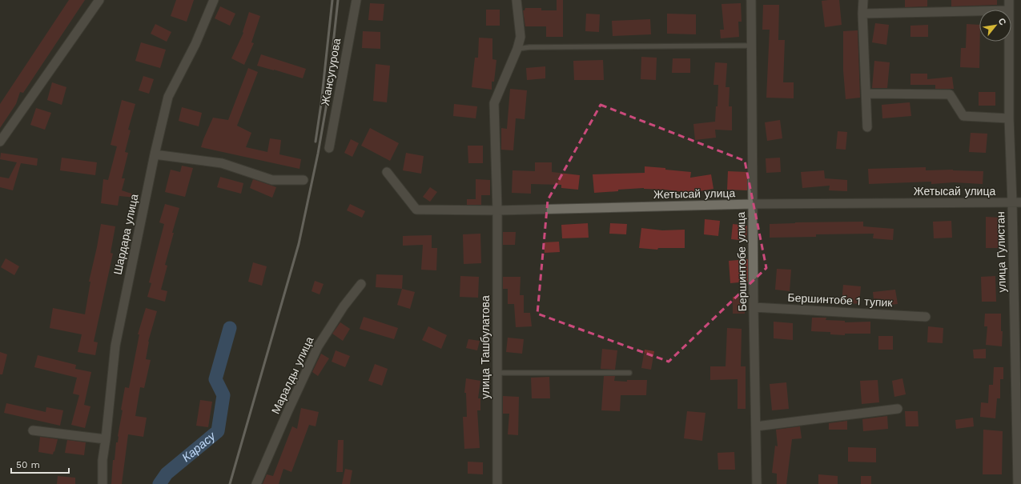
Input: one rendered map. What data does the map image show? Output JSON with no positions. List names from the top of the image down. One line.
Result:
{"streets":{"street":["Жансугурова","Жетысай улица","Шардара улица","улица Гулистан","Бершинтобе улица","Бершинтобе 1 тупик","улица Ташбулатова","Маралды улица"]},"crossings":[["Жетысай улица","улица Гулистан"],["Жетысай улица","Бершинтобе улица"],["Жетысай улица","улица Ташбулатова"],["Бершинтобе улица","Бершинтобе 1 тупик"]],"water":["Карасу"],"scale_bar":"50 m","north":"top right"}
